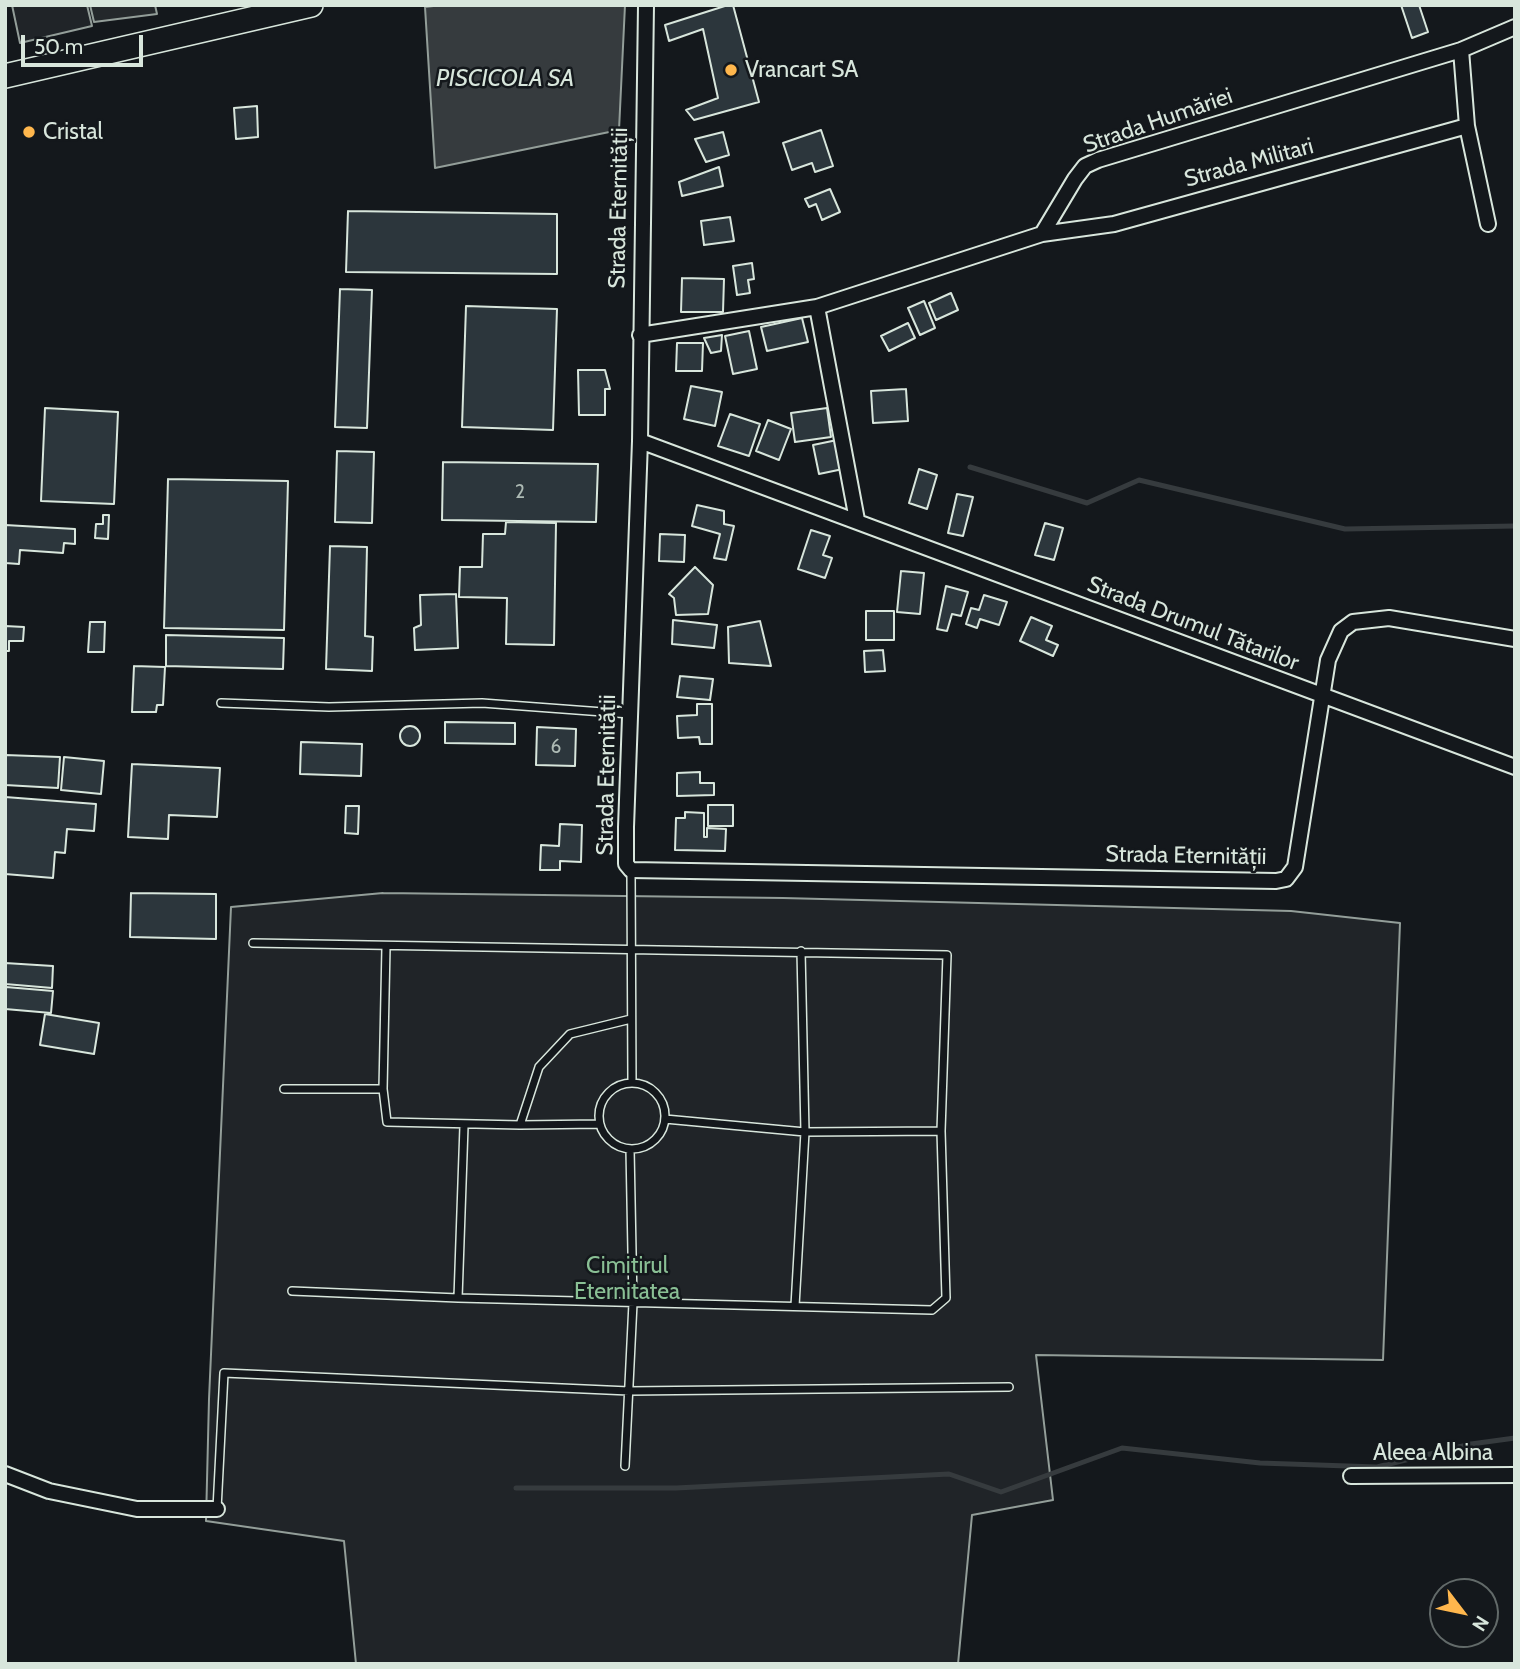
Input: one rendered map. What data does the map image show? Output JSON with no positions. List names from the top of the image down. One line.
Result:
{"streets":{"street":["Strada Humăriei","Strada Militari","Strada Eternității","Strada Drumul Tătarilor","Aleea Albina"]},"crossings":[["Strada Humăriei","Strada Militari"],["Strada Eternității","Strada Drumul Tătarilor"]],"water":["PISCICOLA SA"],"parks":["Cimitirul Eternitatea"],"places":["Vrancart SA","Cristal"],"house_numbers":["2","6"],"scale_bar":"50 m","north":"bottom right"}
